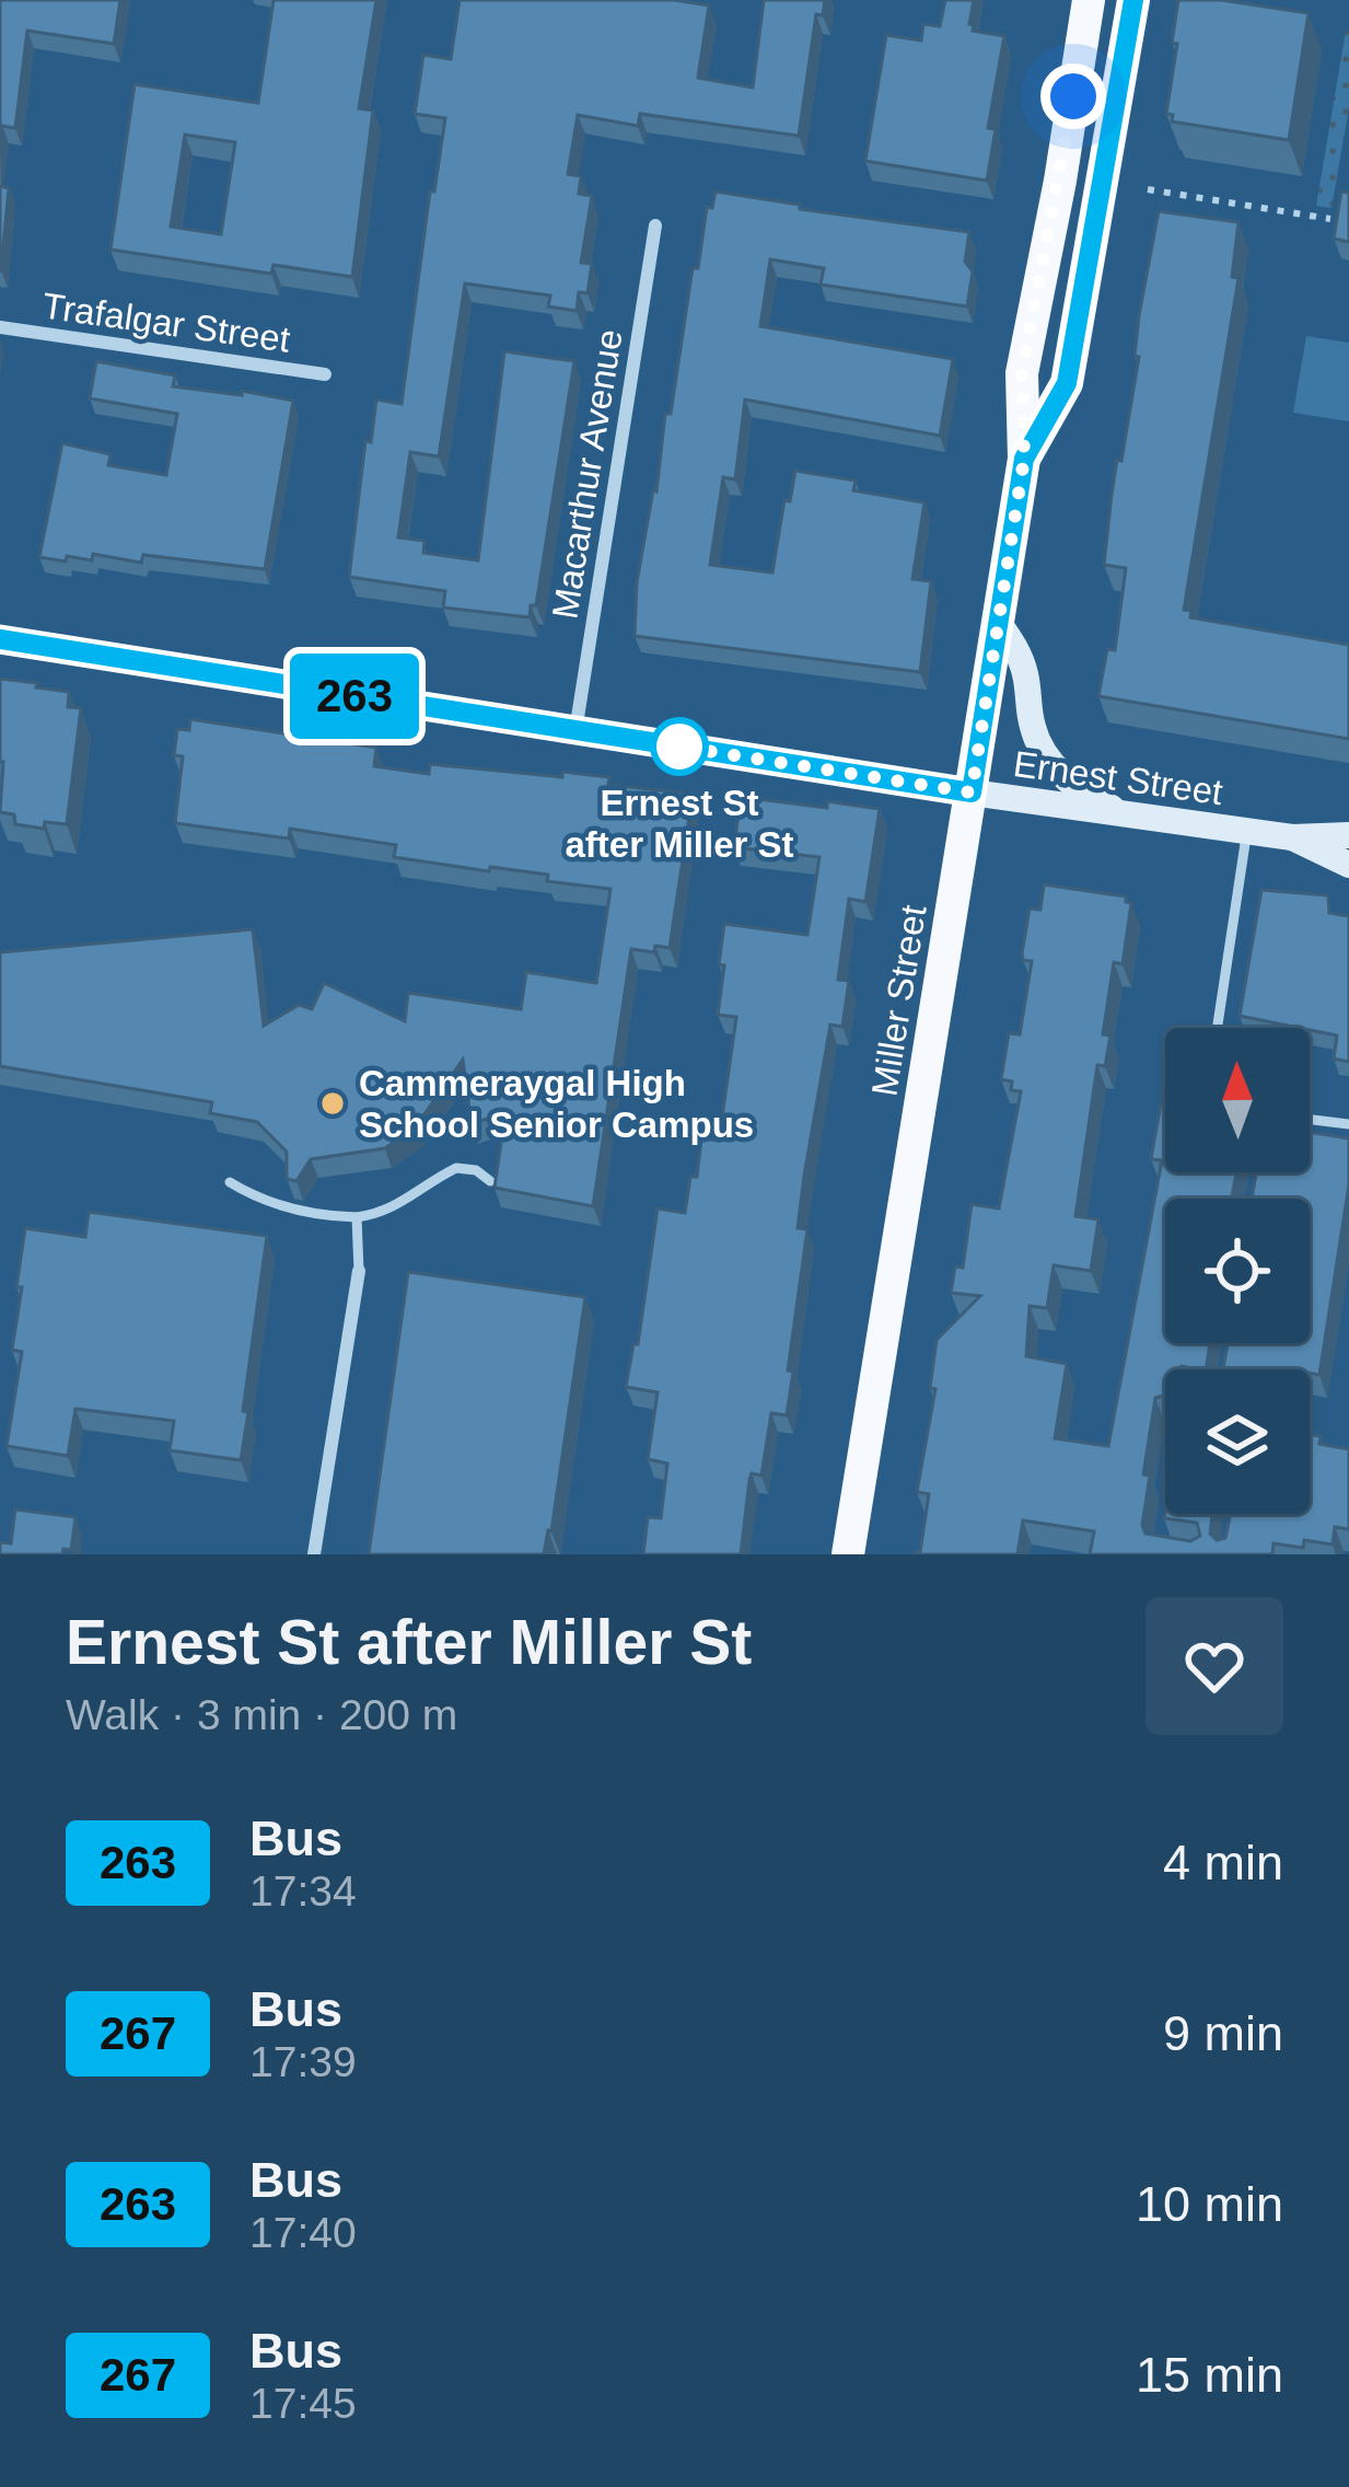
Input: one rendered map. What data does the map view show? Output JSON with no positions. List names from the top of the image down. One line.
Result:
{"streets":{"main road":["Ernest Street","Miller Street"],"street":["Trafalgar Street","Macarthur Avenue"]},"crossings":[["Macarthur Avenue","Ernest Street"],["Ernest Street","Miller Street"]],"places":["Ernest St after Miller St","Cammeraygal High School Senior Campus"],"lines":["bus line 263"],"north":"top","page":{"on_map":"263","heading":["Ernest St after Miller St","Walk · 3 min · 200 m"],"list":[{"mark":"263","name":"Bus","note":"17:34","value":"4 min"},{"mark":"267","name":"Bus","note":"17:39","value":"9 min"},{"mark":"263","name":"Bus","note":"17:40","value":"10 min"},{"mark":"267","name":"Bus","note":"17:45","value":"15 min"}]}}
